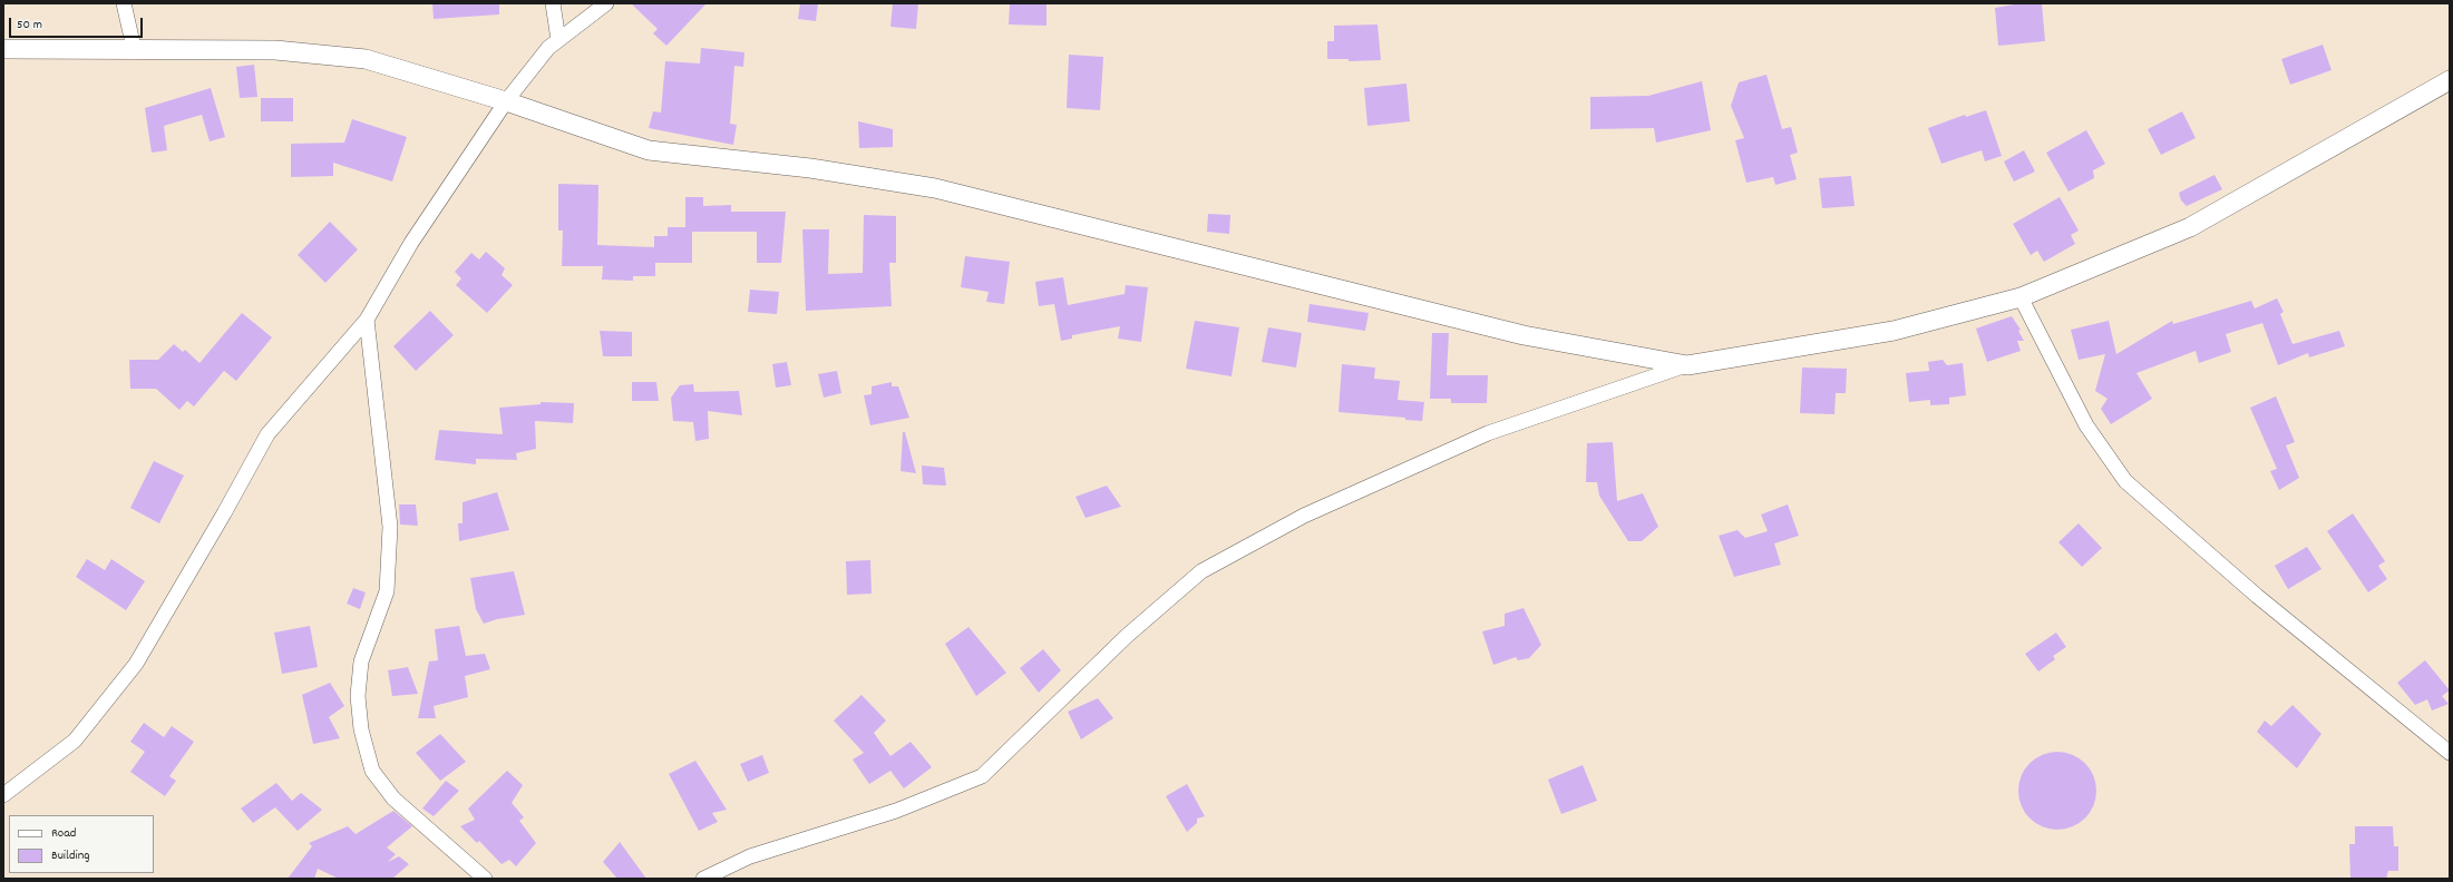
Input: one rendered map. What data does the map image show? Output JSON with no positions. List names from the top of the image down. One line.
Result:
{"legend":["Road","Building"],"scale_bar":"50 m"}
